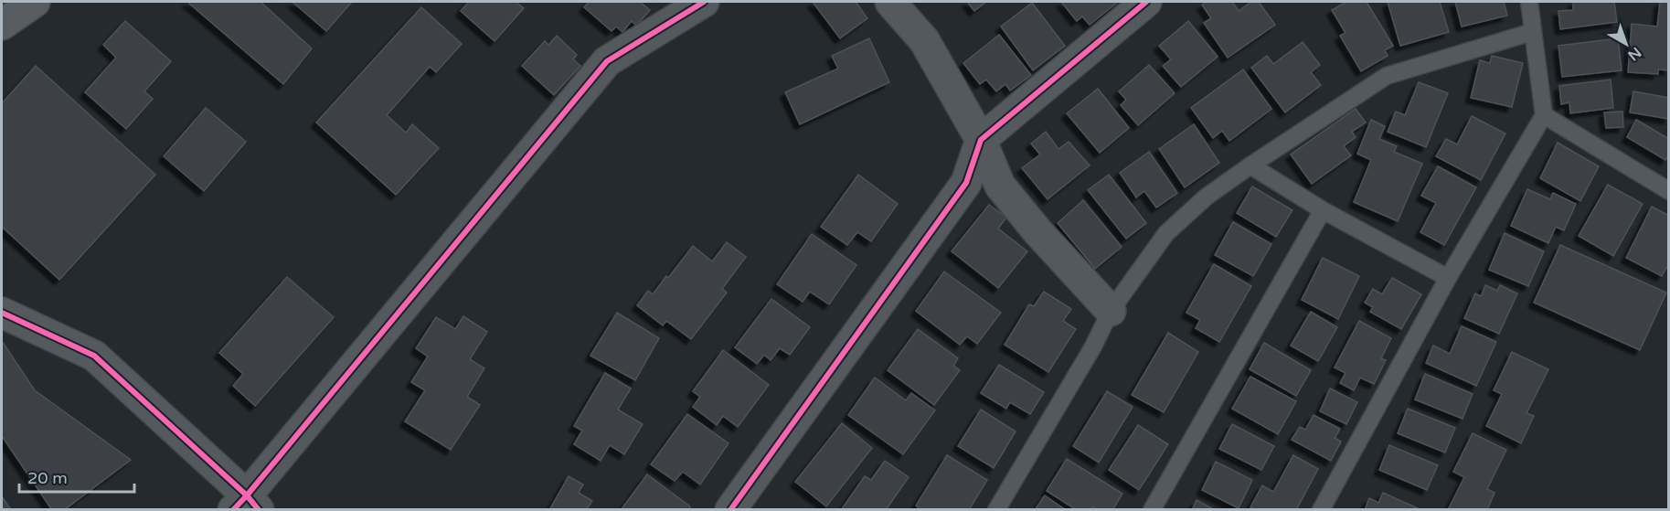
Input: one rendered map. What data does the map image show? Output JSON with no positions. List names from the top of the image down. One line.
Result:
{"scale_bar":"20 m","north":"bottom right"}
